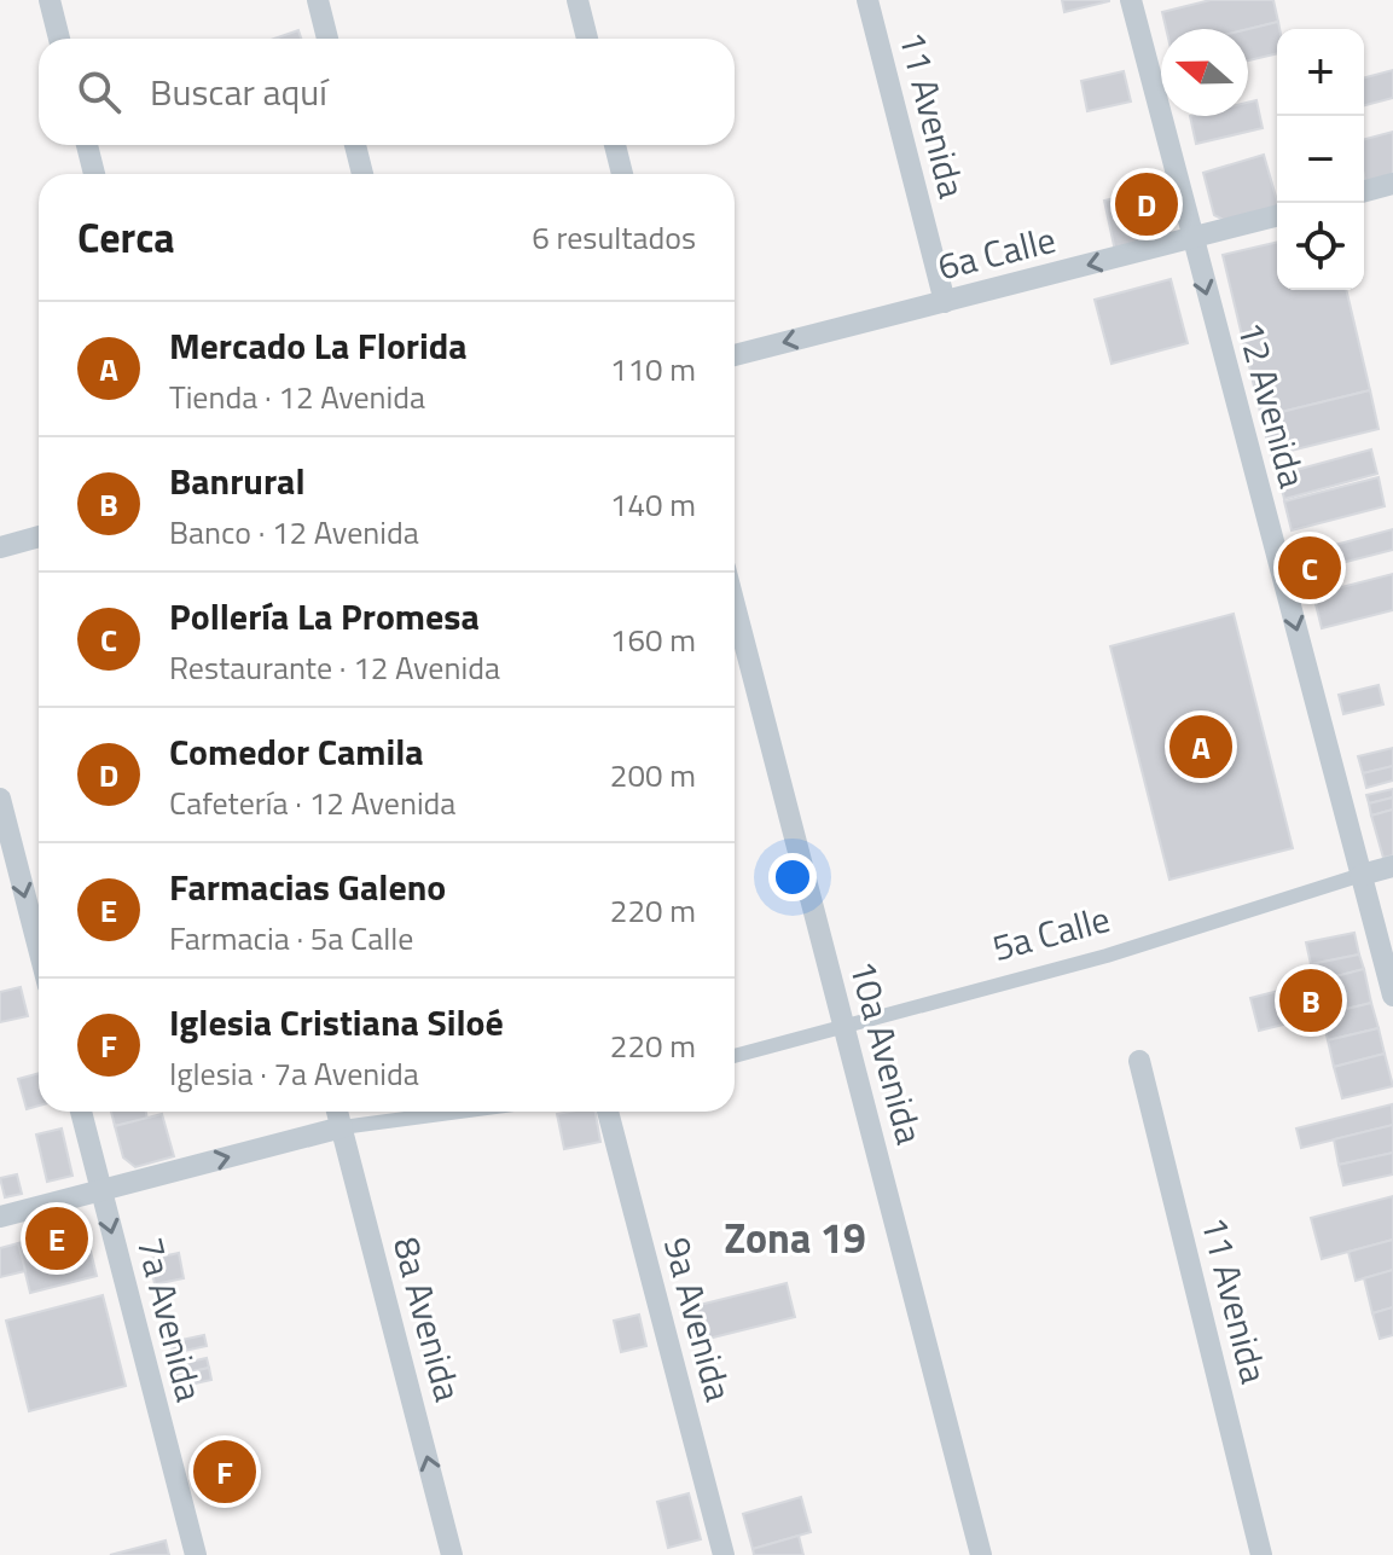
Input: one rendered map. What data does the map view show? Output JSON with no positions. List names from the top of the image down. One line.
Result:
{"streets":{"street":["11 Avenida","6a Calle","12 Avenida","5a Calle","10a Avenida","7a Avenida","8a Avenida","9a Avenida"]},"crossings":[["11 Avenida","6a Calle"],["6a Calle","12 Avenida"],["12 Avenida","5a Calle"],["5a Calle","10a Avenida"]],"one_way":["6a Calle","12 Avenida","7a Avenida","8a Avenida"],"districts":["Zona 19"],"north":"left","page":{"map_buttons":["+","−"],"search":"Buscar aquí","pins":["D","C","A","B","E","F"],"heading":["Cerca","6 resultados"],"list":[{"mark":"A","name":"Mercado La Florida","note":"Tienda · 12 Avenida","value":"110 m"},{"mark":"B","name":"Banrural","note":"Banco · 12 Avenida","value":"140 m"},{"mark":"C","name":"Pollería La Promesa","note":"Restaurante · 12 Avenida","value":"160 m"},{"mark":"D","name":"Comedor Camila","note":"Cafetería · 12 Avenida","value":"200 m"},{"mark":"E","name":"Farmacias Galeno","note":"Farmacia · 5a Calle","value":"220 m"},{"mark":"F","name":"Iglesia Cristiana Siloé","note":"Iglesia · 7a Avenida","value":"220 m"}]}}
